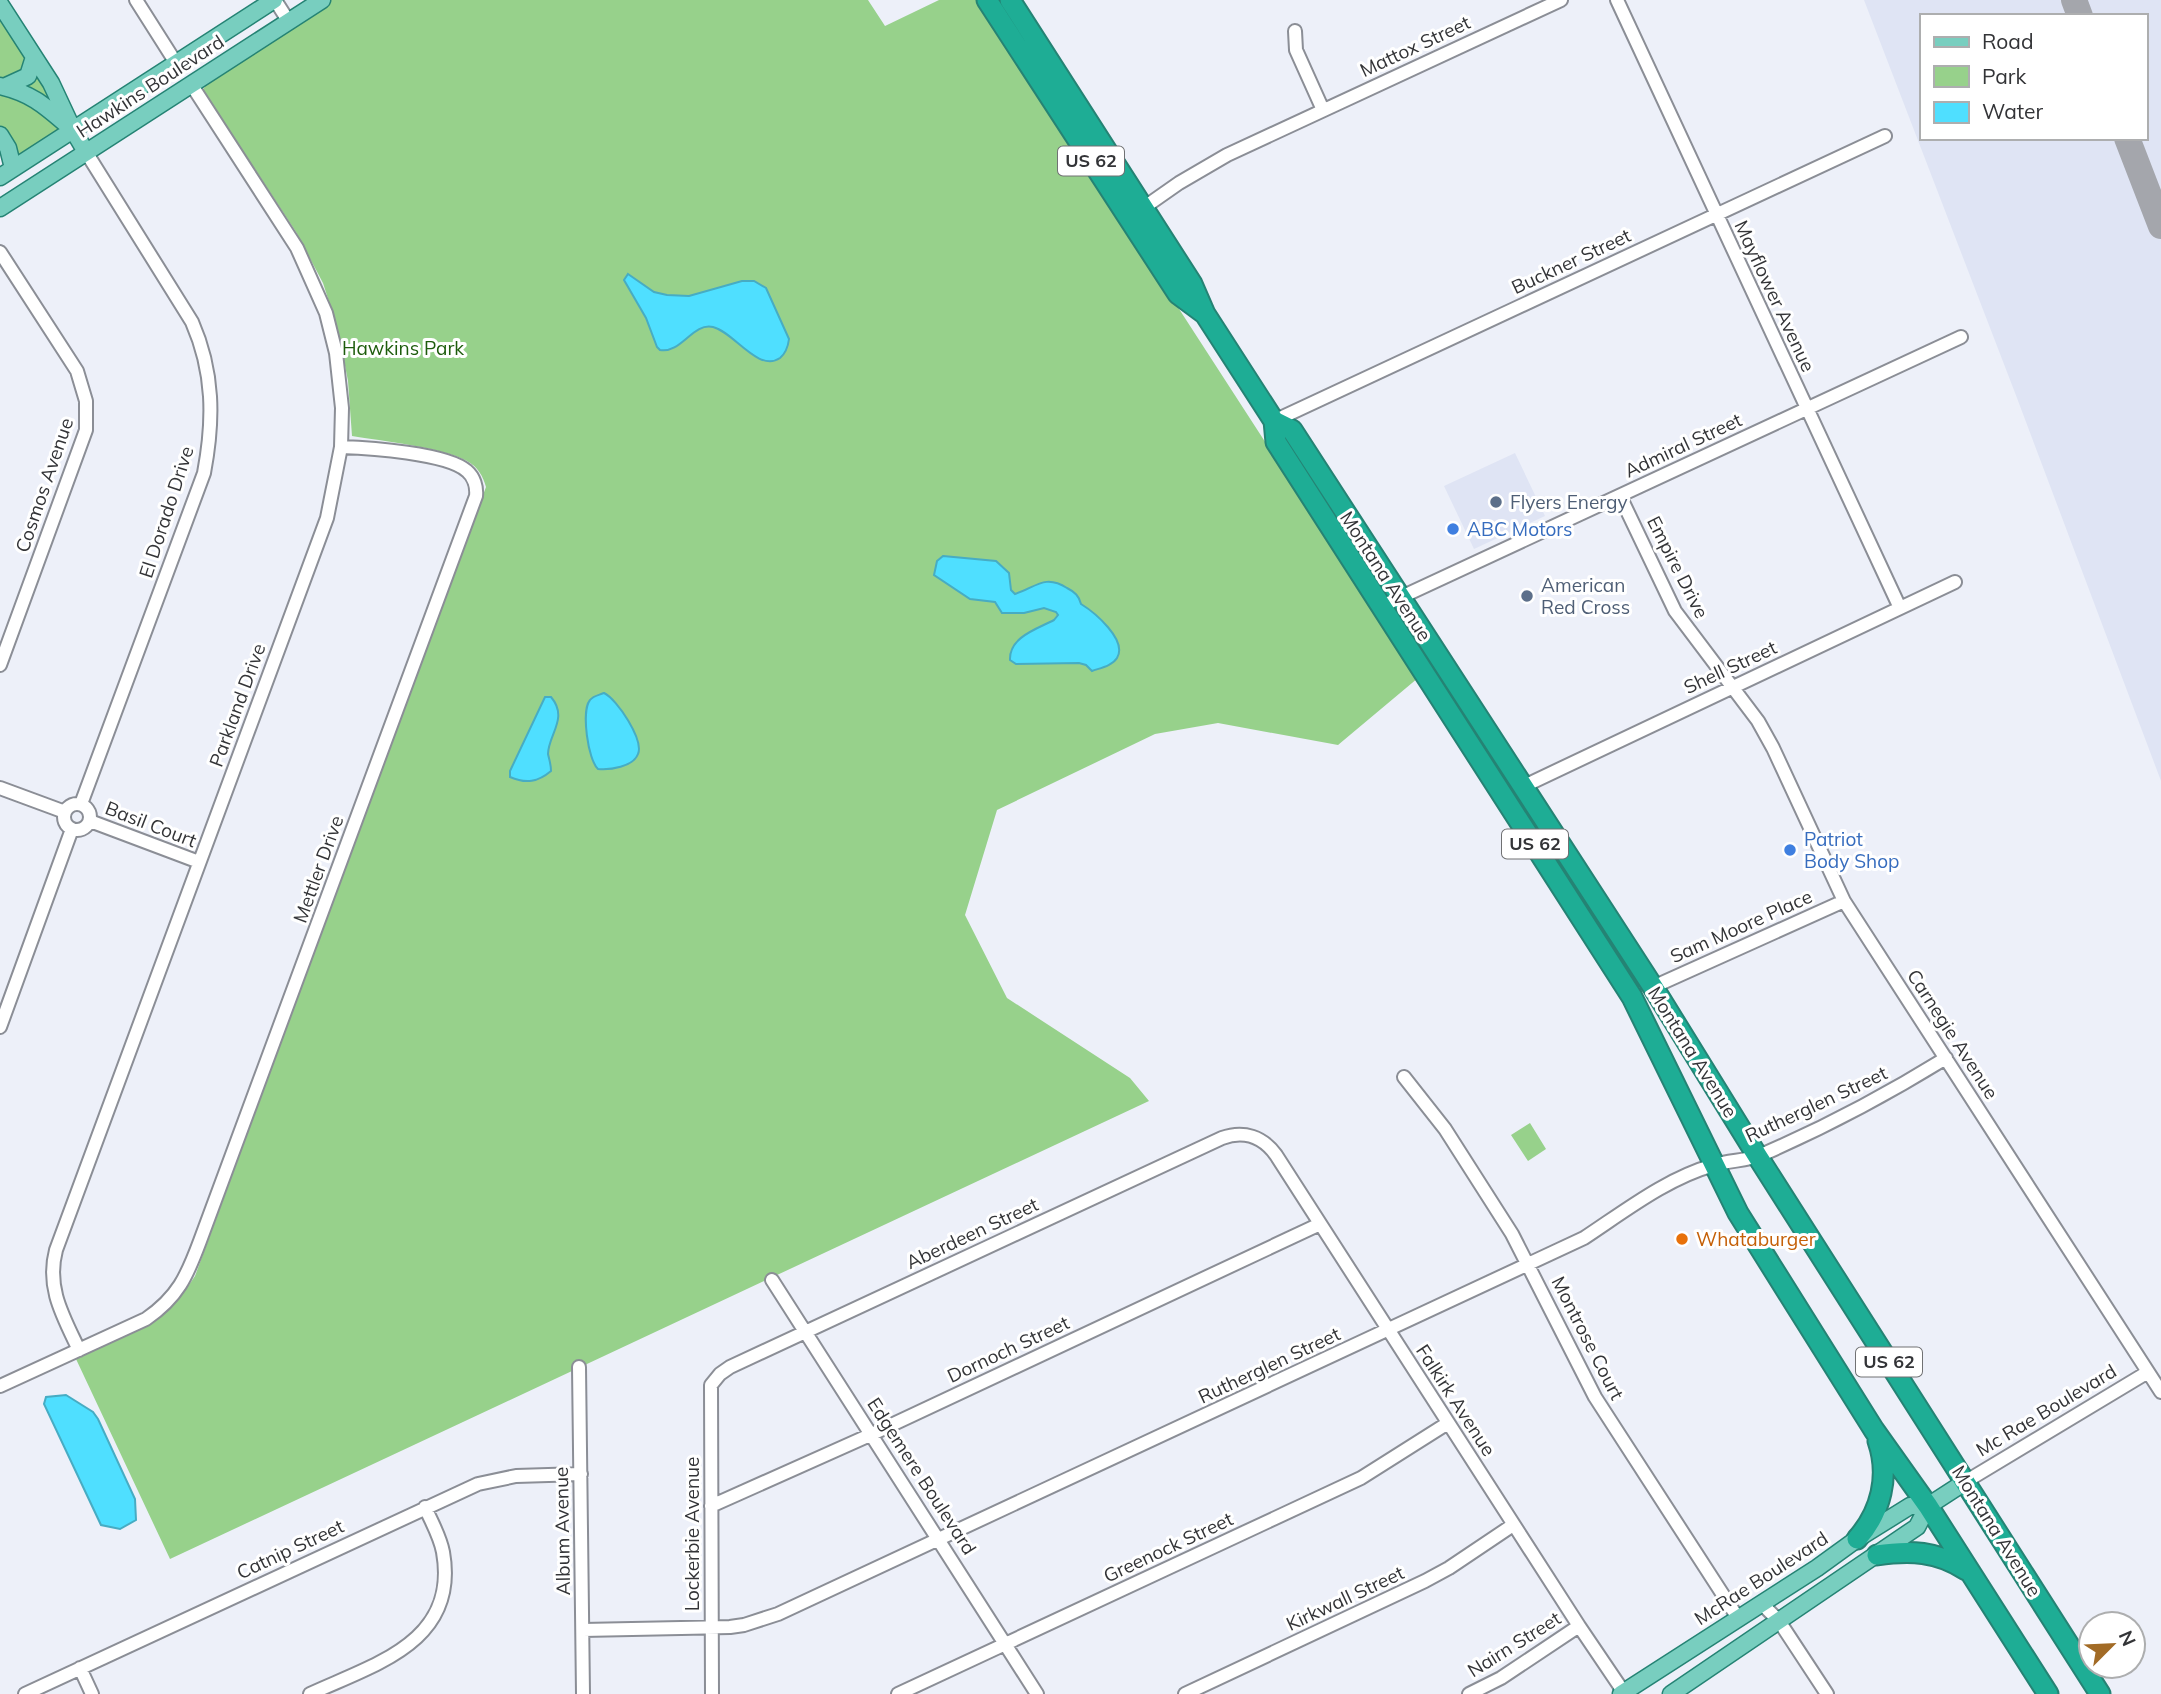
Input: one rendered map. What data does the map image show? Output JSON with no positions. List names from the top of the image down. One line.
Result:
{"streets":{"highway":["US 62","Montana Avenue"],"main road":["Hawkins Boulevard","El Dorado Drive","McRae Boulevard"],"street":["Mattox Street","Buckner Street","Mayflower Avenue","Admiral Street","Cosmos Avenue","Empire Drive","Shell Street","Parkland Drive","Basil Court","Mettler Drive","Sam Moore Place","Carnegie Avenue","Rutherglen Street","Aberdeen Street","Montrose Court","Dornoch Street","Falkirk Avenue","Mc Rae Boulevard","Edgemere Boulevard","Album Avenue","Lockerbie Avenue","Greenock Street","Catnip Street","Kirkwall Street","Nairn Street"]},"crossings":[["Mattox Street","US 62"],["Hawkins Boulevard","El Dorado Drive"],["Hawkins Boulevard","Parkland Drive"],["Buckner Street","Mayflower Avenue"],["Buckner Street","Montana Avenue"],["Mayflower Avenue","Admiral Street"],["Mayflower Avenue","Shell Street"],["Admiral Street","Empire Drive"],["Admiral Street","Montana Avenue"],["El Dorado Drive","Basil Court"],["Empire Drive","Shell Street"],["Empire Drive","Carnegie Avenue"],["Montana Avenue","Shell Street"],["Montana Avenue","Sam Moore Place"],["Montana Avenue","Rutherglen Street"],["Montana Avenue","Mc Rae Boulevard"],["Montana Avenue","McRae Boulevard"],["Shell Street","Carnegie Avenue"],["Parkland Drive","Basil Court"],["Parkland Drive","Mettler Drive"],["Sam Moore Place","Carnegie Avenue"],["Carnegie Avenue","Rutherglen Street"],["Carnegie Avenue","Mc Rae Boulevard"],["Rutherglen Street","Montrose Court"],["Rutherglen Street","Falkirk Avenue"],["Rutherglen Street","Edgemere Boulevard"],["Rutherglen Street","Album Avenue"],["Rutherglen Street","Lockerbie Avenue"],["Aberdeen Street","Falkirk Avenue"],["Aberdeen Street","Edgemere Boulevard"],["Aberdeen Street","Lockerbie Avenue"],["Montrose Court","McRae Boulevard"],["Dornoch Street","Falkirk Avenue"],["Dornoch Street","Edgemere Boulevard"],["Dornoch Street","Lockerbie Avenue"],["Falkirk Avenue","Greenock Street"],["Falkirk Avenue","McRae Boulevard"],["Falkirk Avenue","Kirkwall Street"],["Falkirk Avenue","Nairn Street"],["Mc Rae Boulevard","McRae Boulevard"],["Edgemere Boulevard","Greenock Street"],["Album Avenue","Catnip Street"]],"parks":["Hawkins Park"],"places":["Flyers Energy","ABC Motors","American Red Cross","Patriot Body Shop","Whataburger"],"legend":["Road","Park","Water"],"north":"top right"}
